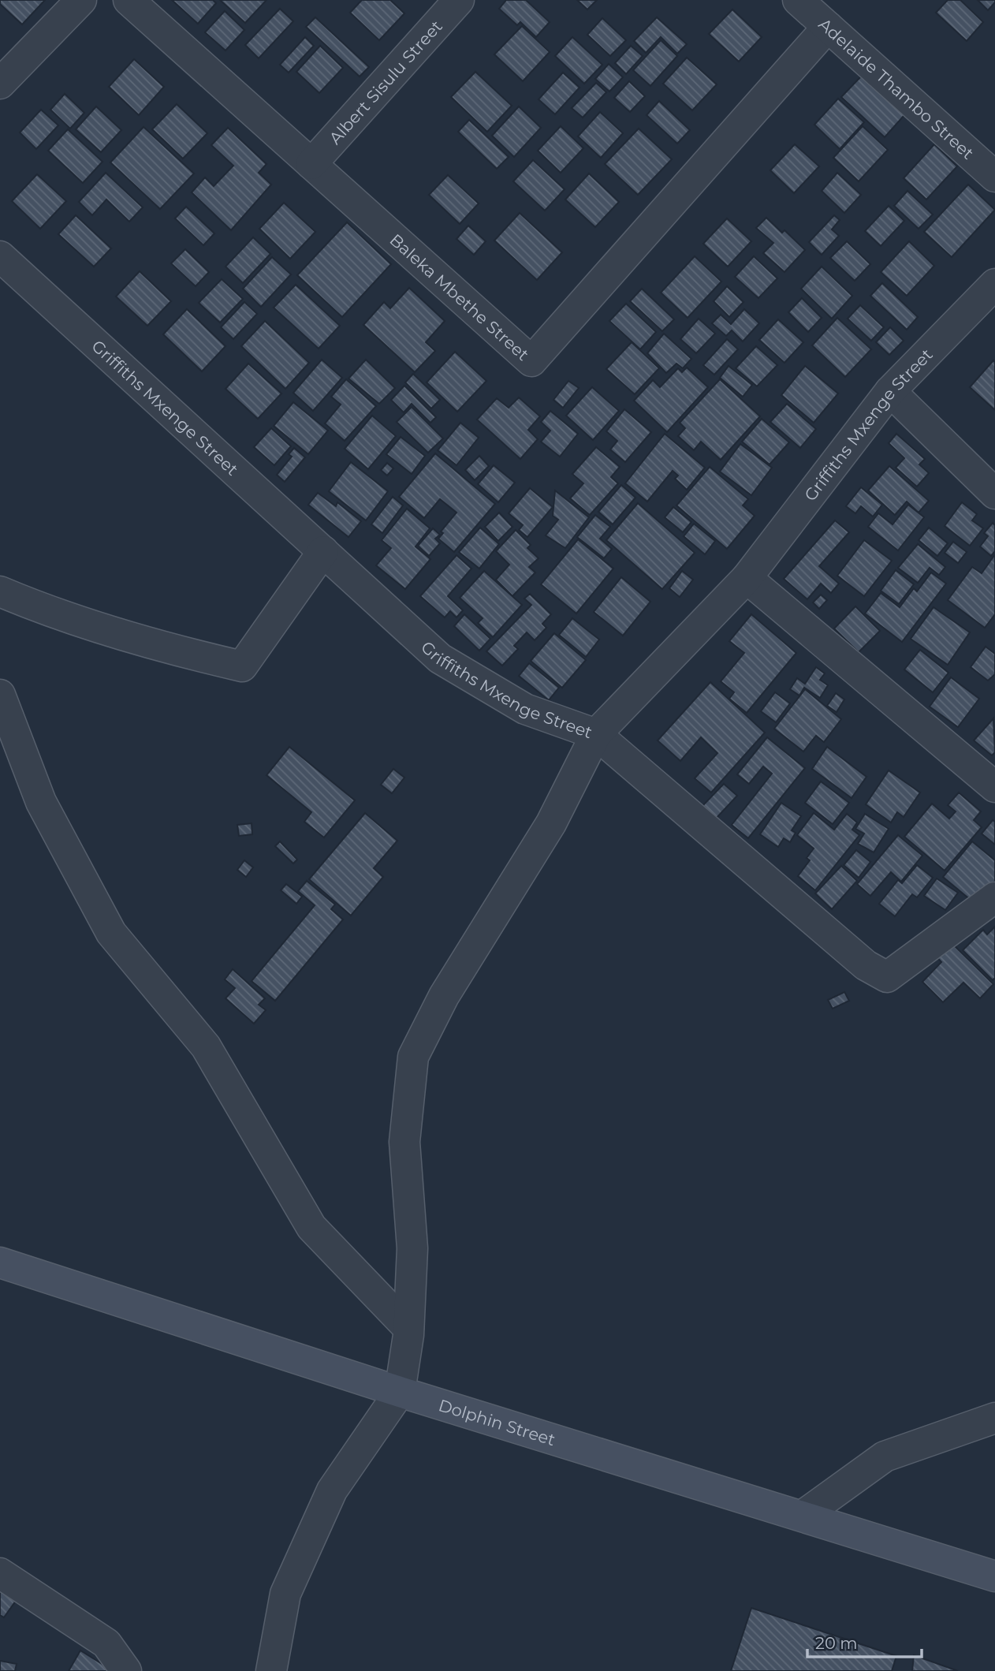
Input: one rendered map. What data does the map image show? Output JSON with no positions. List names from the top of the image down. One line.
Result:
{"streets":{"street":["Albert Sisulu Street","Adelaide Thambo Street","Baleka Mbethe Street","Griffiths Mxenge Street","Dolphin Street"]},"crossings":[["Albert Sisulu Street","Baleka Mbethe Street"],["Adelaide Thambo Street","Baleka Mbethe Street"]],"scale_bar":"20 m"}
